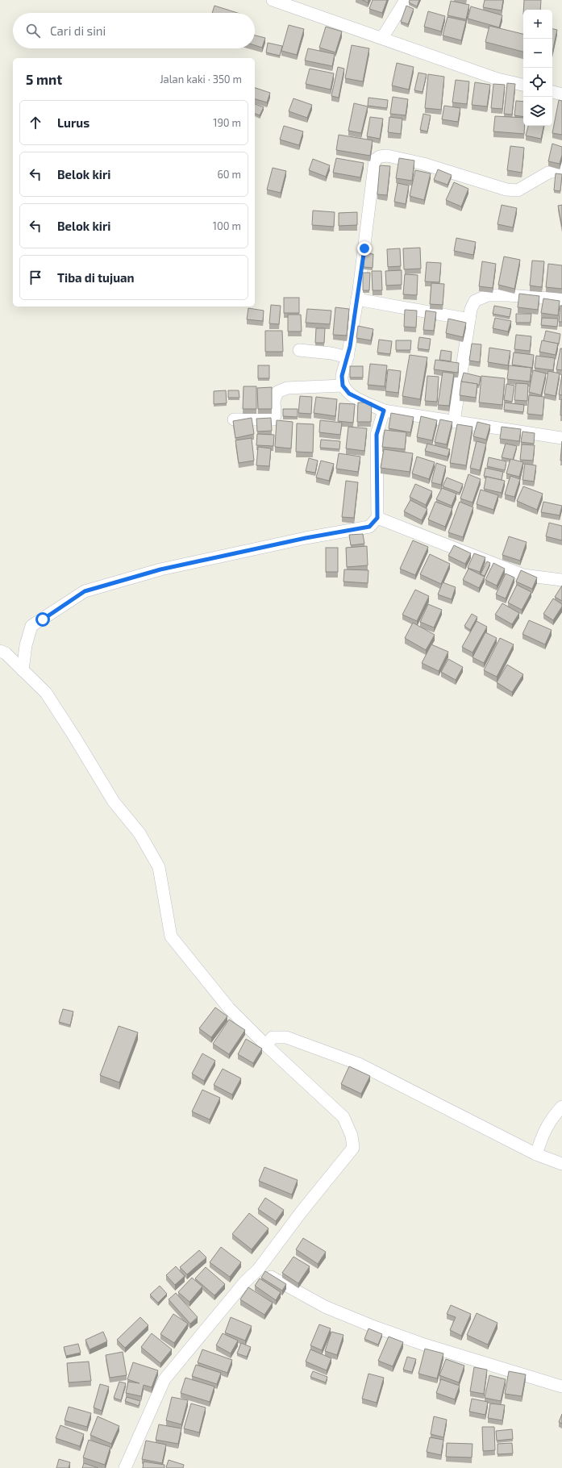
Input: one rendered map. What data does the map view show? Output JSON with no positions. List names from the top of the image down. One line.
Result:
{"page":{"map_buttons":["+","−"],"search":"Cari di sini","heading":["5 mnt","Jalan kaki · 350 m"],"list":[["Lurus","190 m"],["Belok kiri","60 m"],["Belok kiri","100 m"],"Tiba di tujuan"]}}
